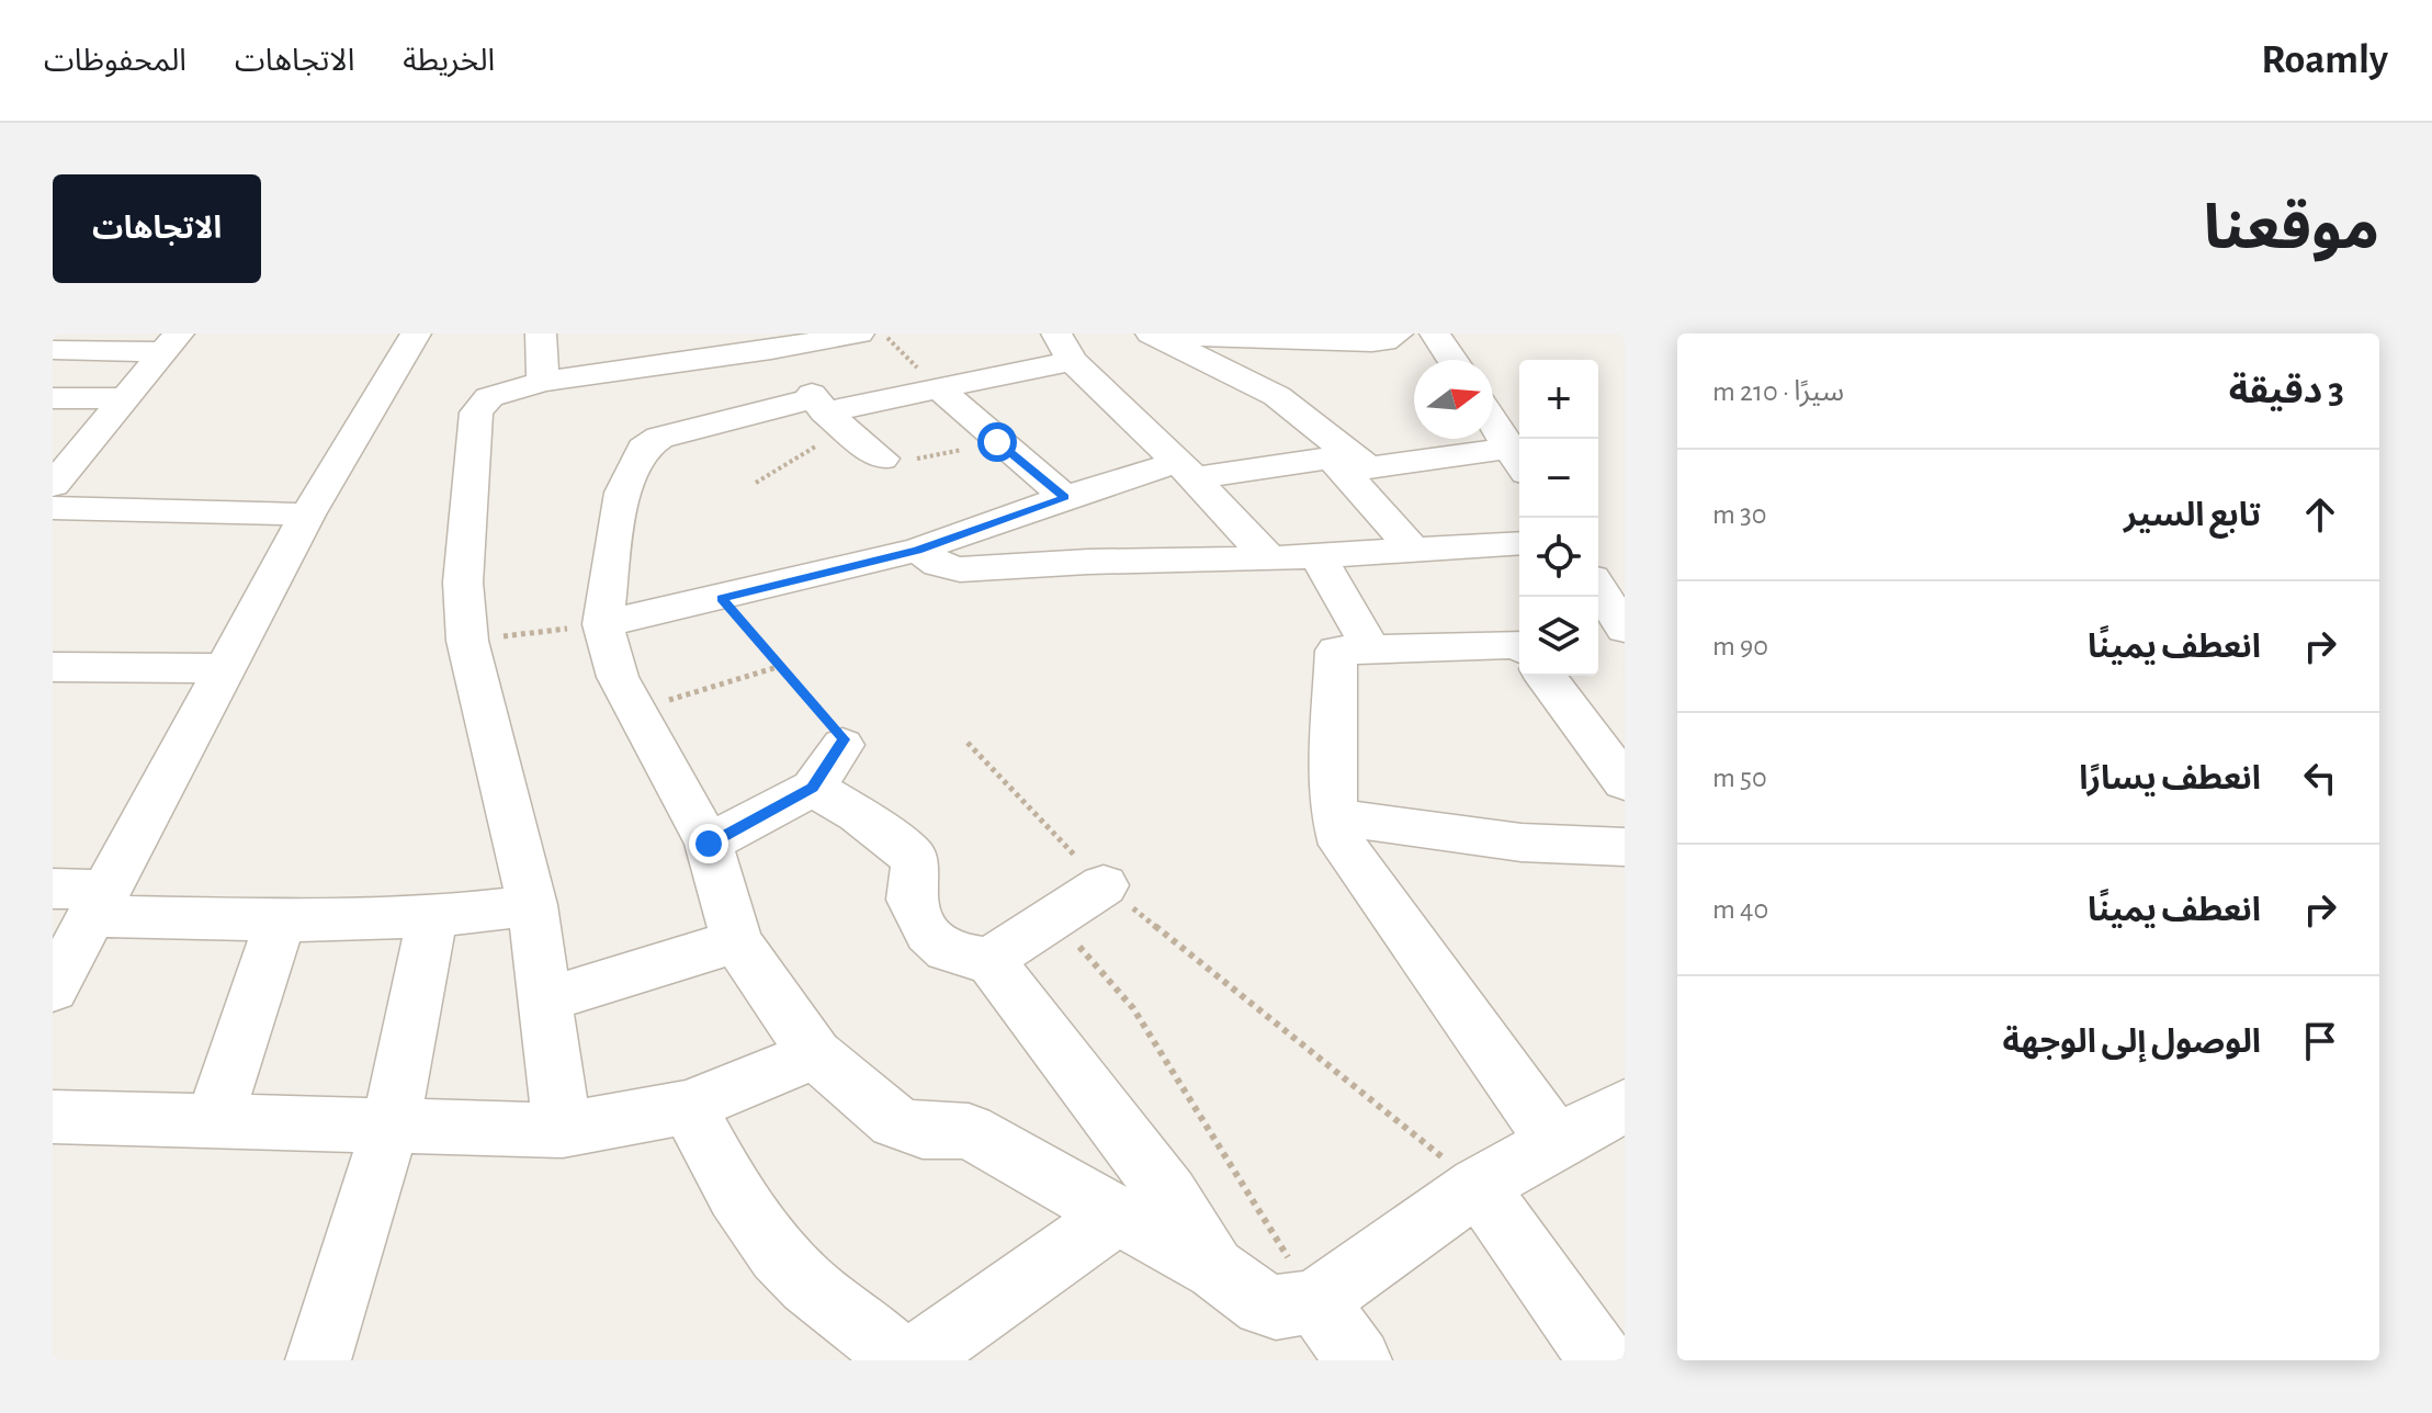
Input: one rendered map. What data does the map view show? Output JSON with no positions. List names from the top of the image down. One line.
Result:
{"north":"right","page":{"header":"Roamly","nav":["الخريطة","الاتجاهات","المحفوظات"],"title":"موقعنا","buttons":"الاتجاهات","heading":["3 دقيقة","سيرًا · 210 m"],"map_buttons":["+","−"],"list":[["تابع السير","30 m"],["انعطف يمينًا","90 m"],["انعطف يسارًا","50 m"],["انعطف يمينًا","40 m"],"الوصول إلى الوجهة"]}}
